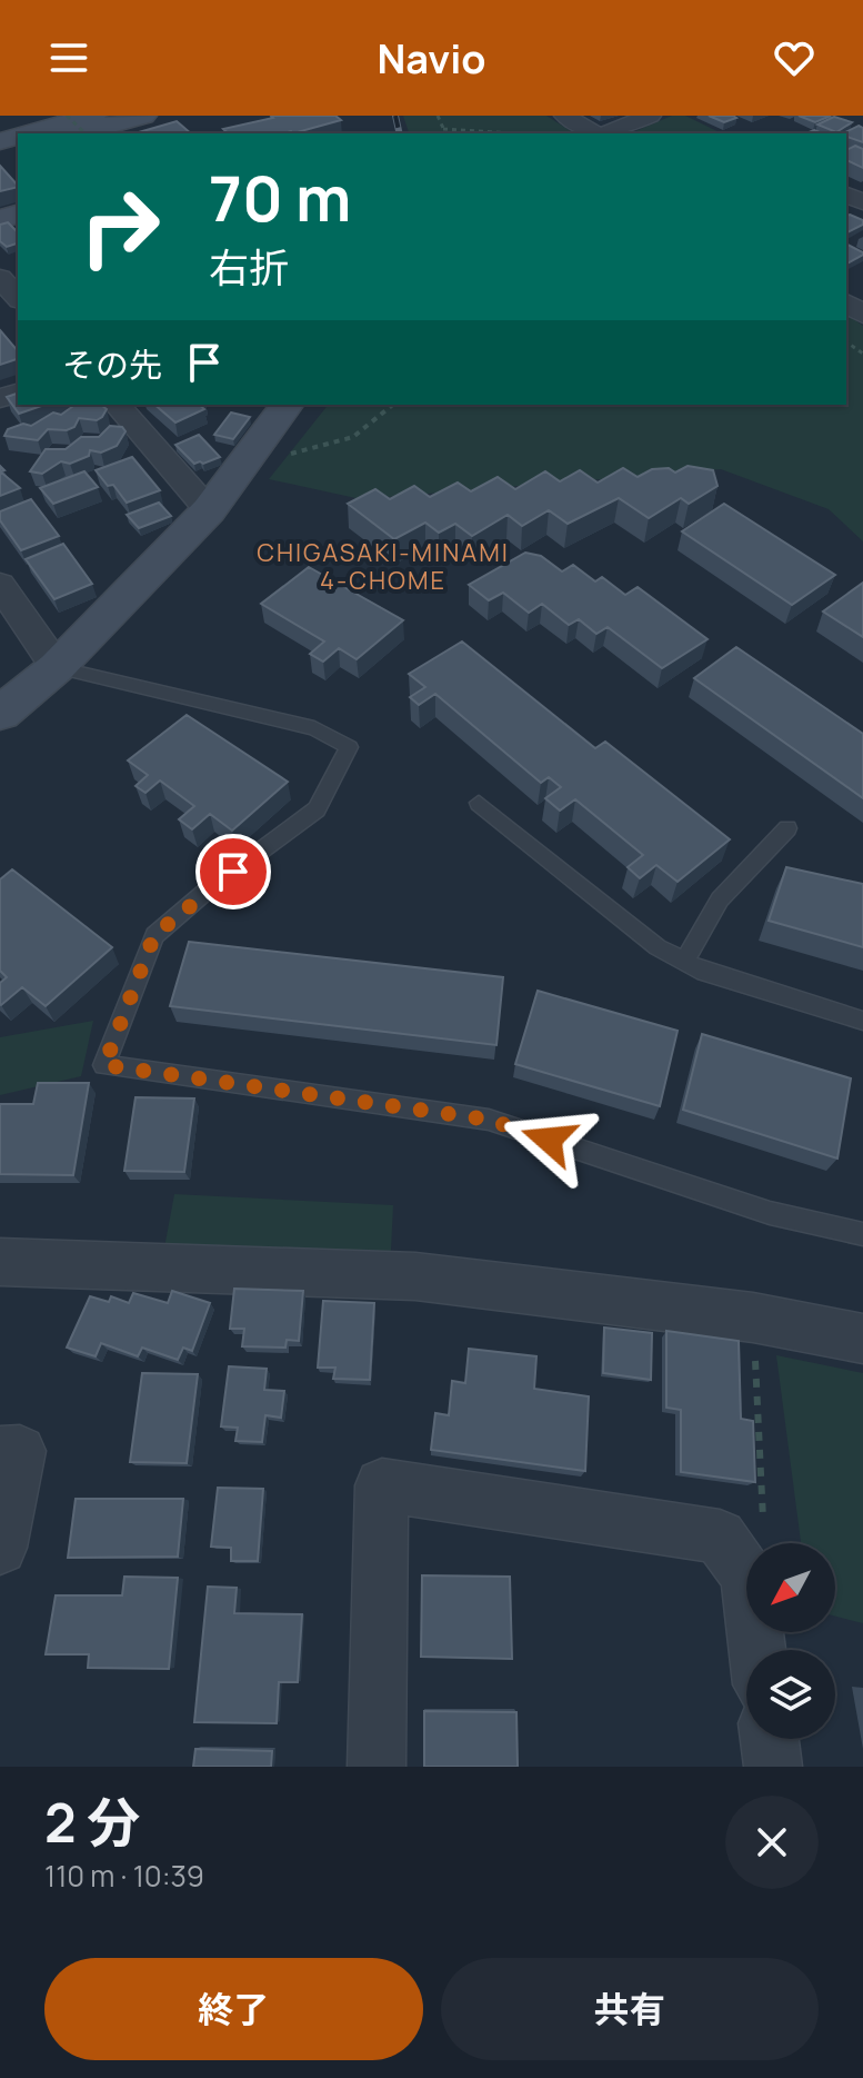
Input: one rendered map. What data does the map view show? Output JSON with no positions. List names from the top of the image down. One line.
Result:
{"districts":["CHIGASAKI-MINAMI 4-CHOME"],"north":"bottom left","page":{"header":"Navio","turn":["70 m","右折"],"then":"その先","heading":["2 分","110 m · 10:39"],"buttons":["終了","共有"]}}
